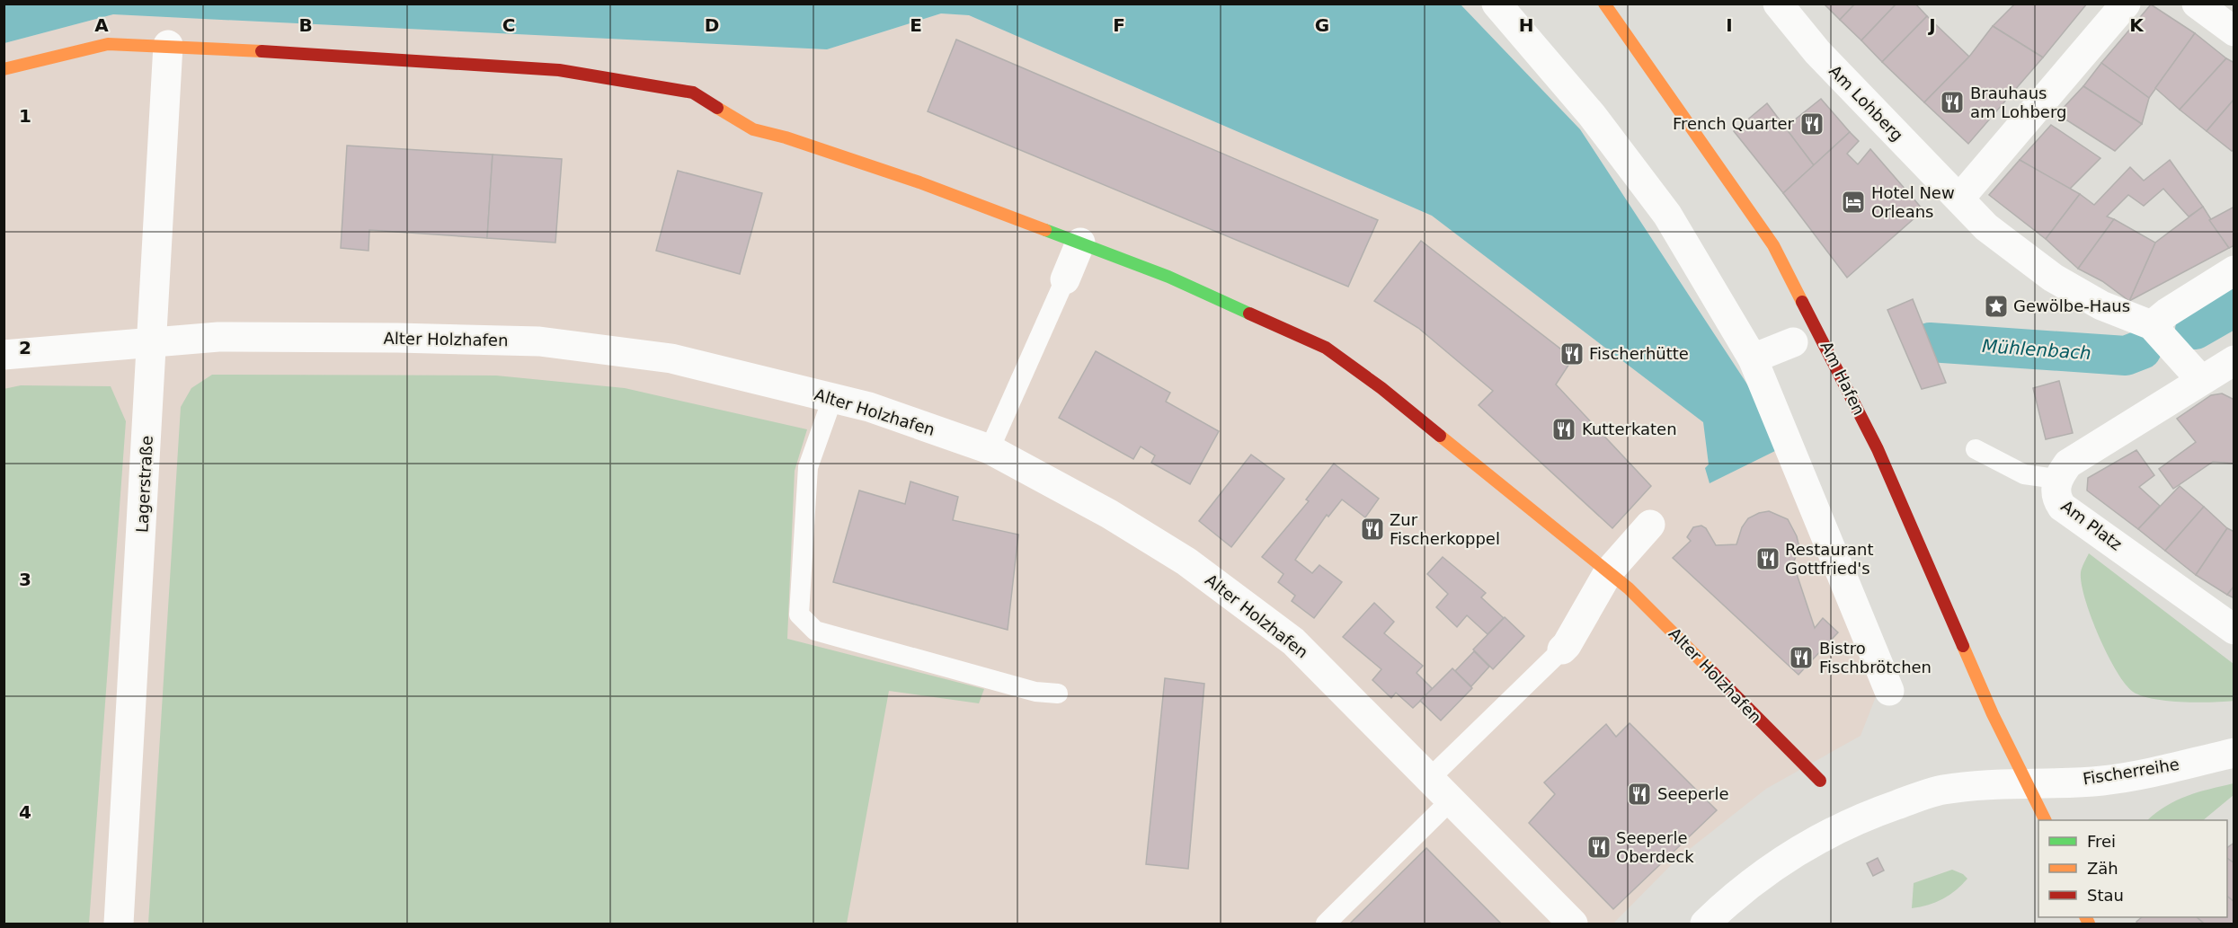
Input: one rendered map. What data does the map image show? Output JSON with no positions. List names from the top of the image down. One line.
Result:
{"streets":{"street":["Am Lohberg","Alter Holzhafen","Am Hafen","Lagerstraße","Am Platz","Fischerreihe"]},"crossings":[["Alter Holzhafen","Lagerstraße"],["Am Hafen","Fischerreihe"]],"water":["Mühlenbach"],"places":{"restaurant":["Brauhaus am Lohberg","French Quarter","Fischerhütte","Kutterkaten","Zur Fischerkoppel","Restaurant Gottfried's","Bistro Fischbrötchen","Seeperle","Seeperle Oberdeck"],"hotel":["Hotel New Orleans"],"place":["Gewölbe-Haus"]},"legend":["Frei","Zäh","Stau"],"grid":{"columns":["A","B","C","D","E","F","G","H","I","J","K"],"rows":["1","2","3","4"]}}
